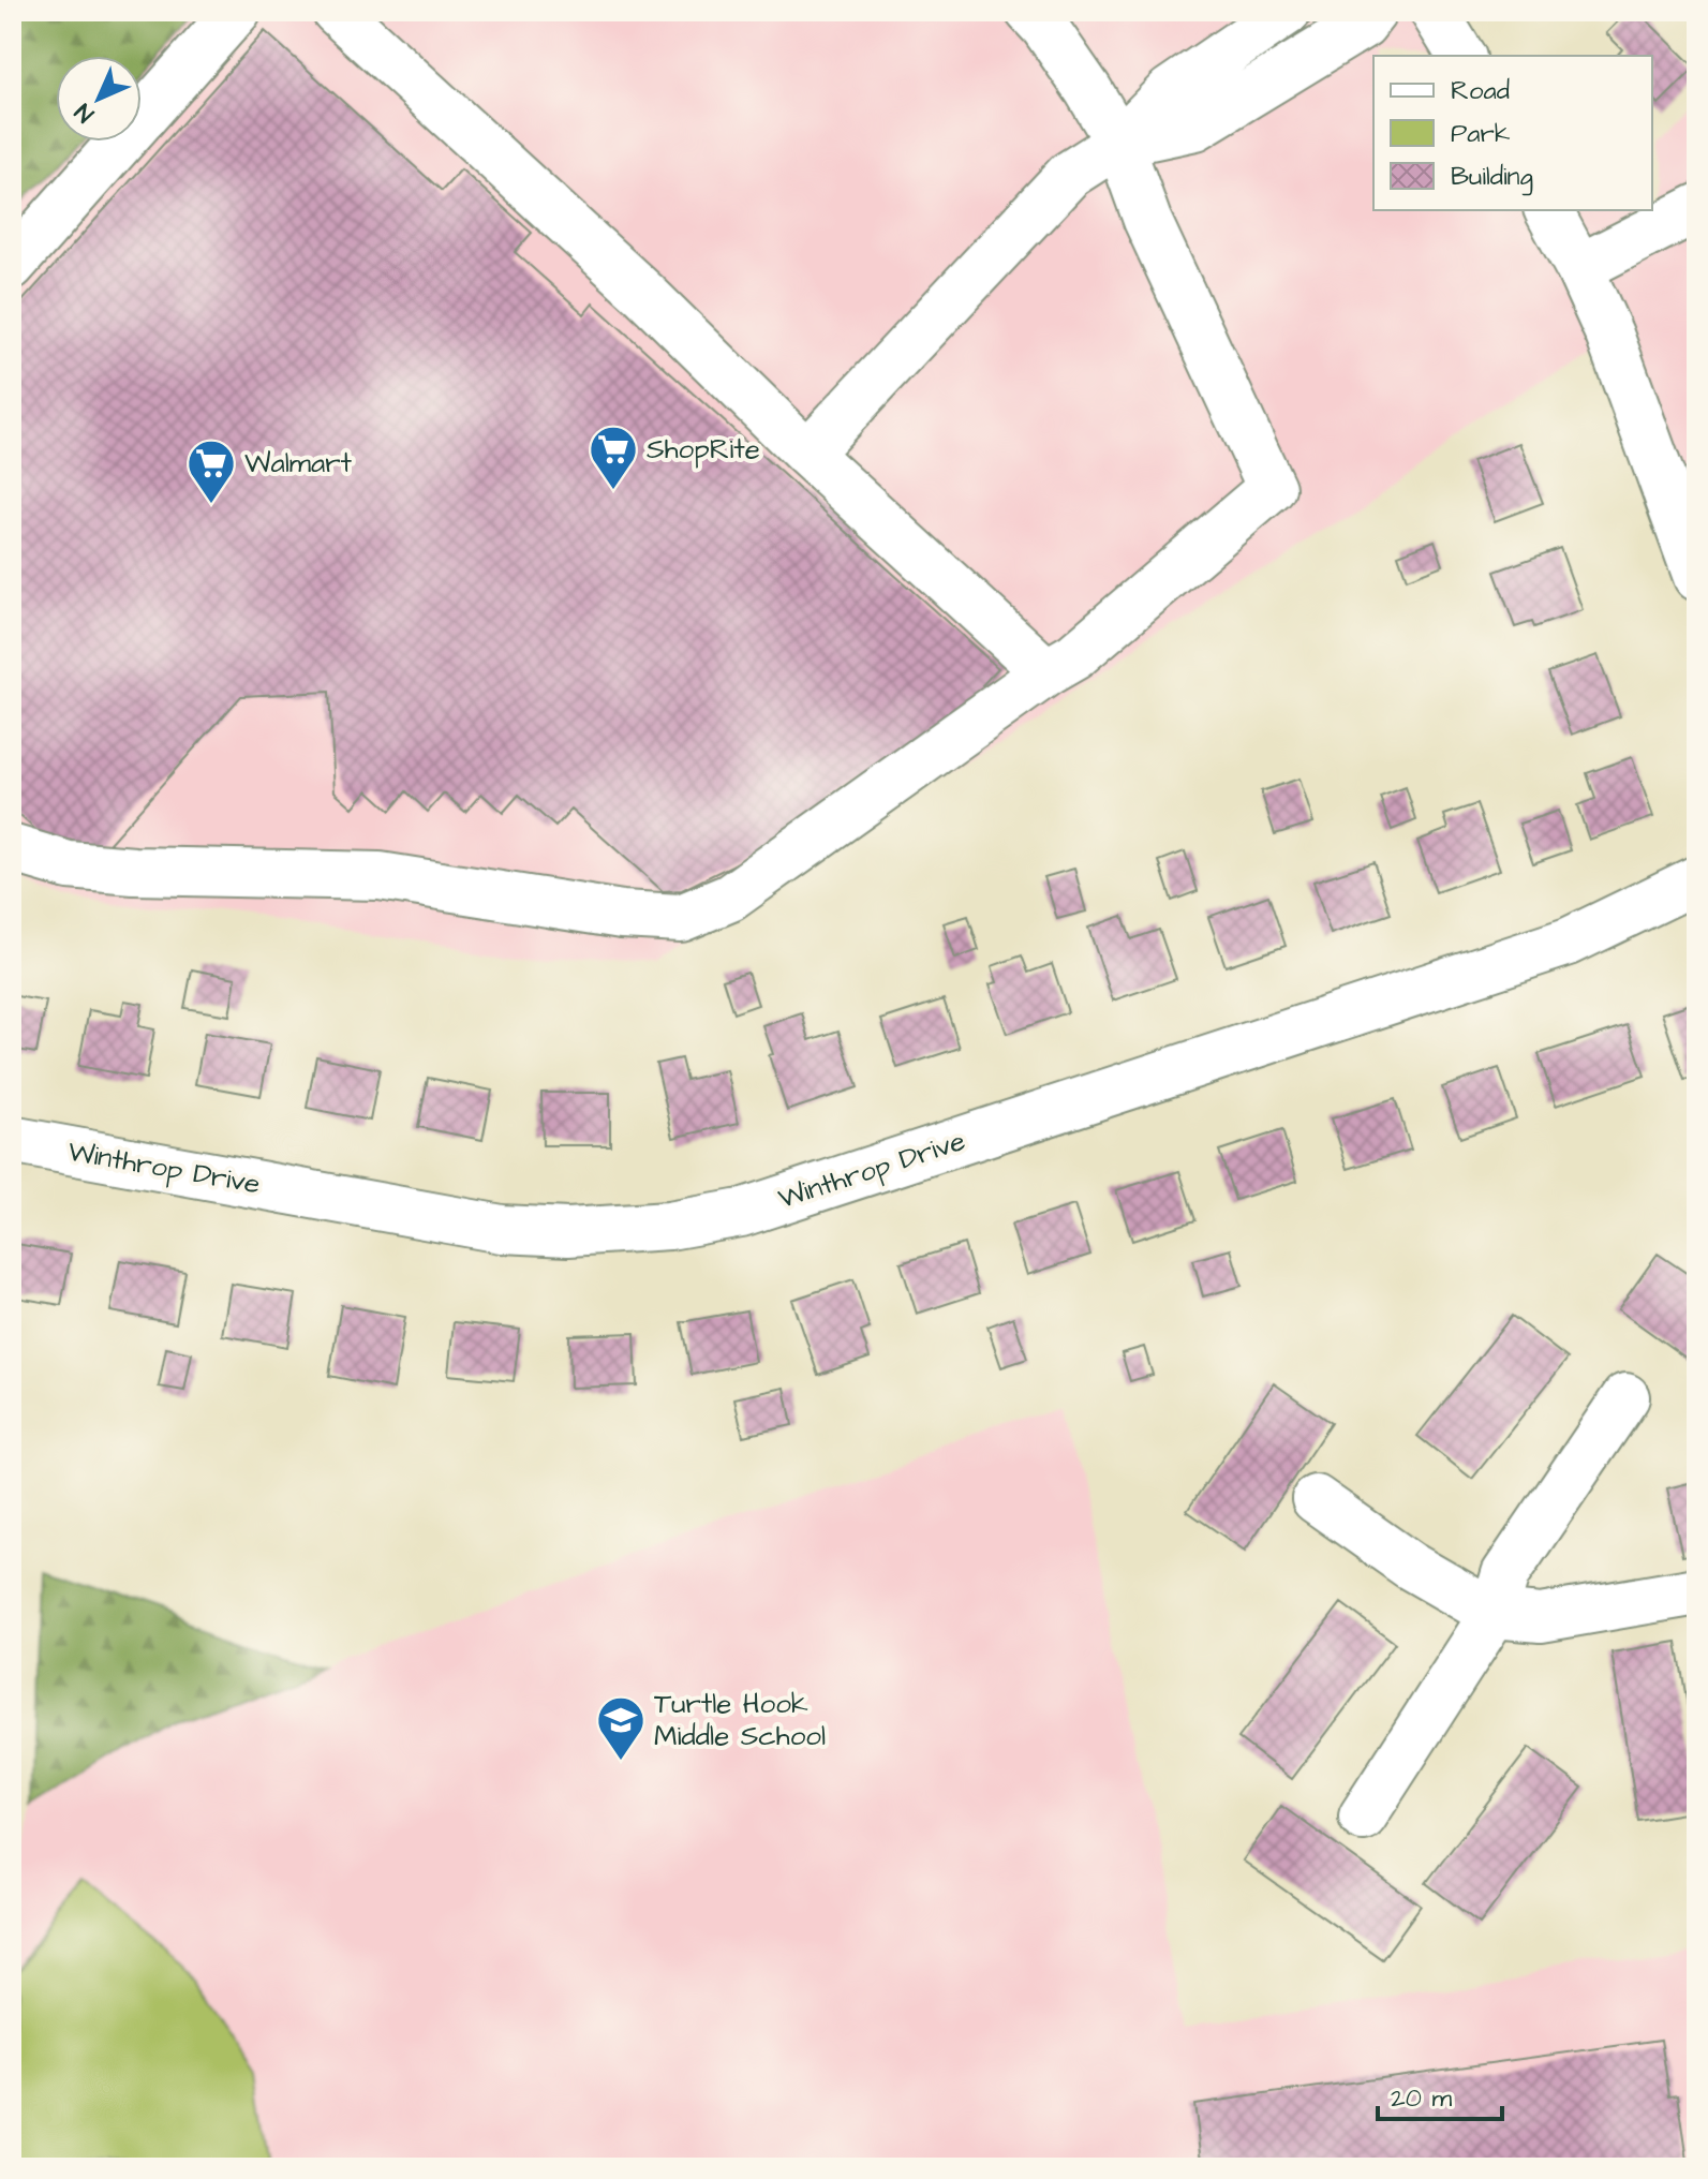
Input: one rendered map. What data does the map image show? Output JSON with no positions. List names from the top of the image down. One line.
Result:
{"streets":{"street":["Winthrop Drive"]},"places":{"supermarket":["ShopRite","Walmart"],"school or university":["Turtle Hook Middle School"]},"legend":["Road","Park","Building"],"scale_bar":"20 m","north":"bottom left"}
